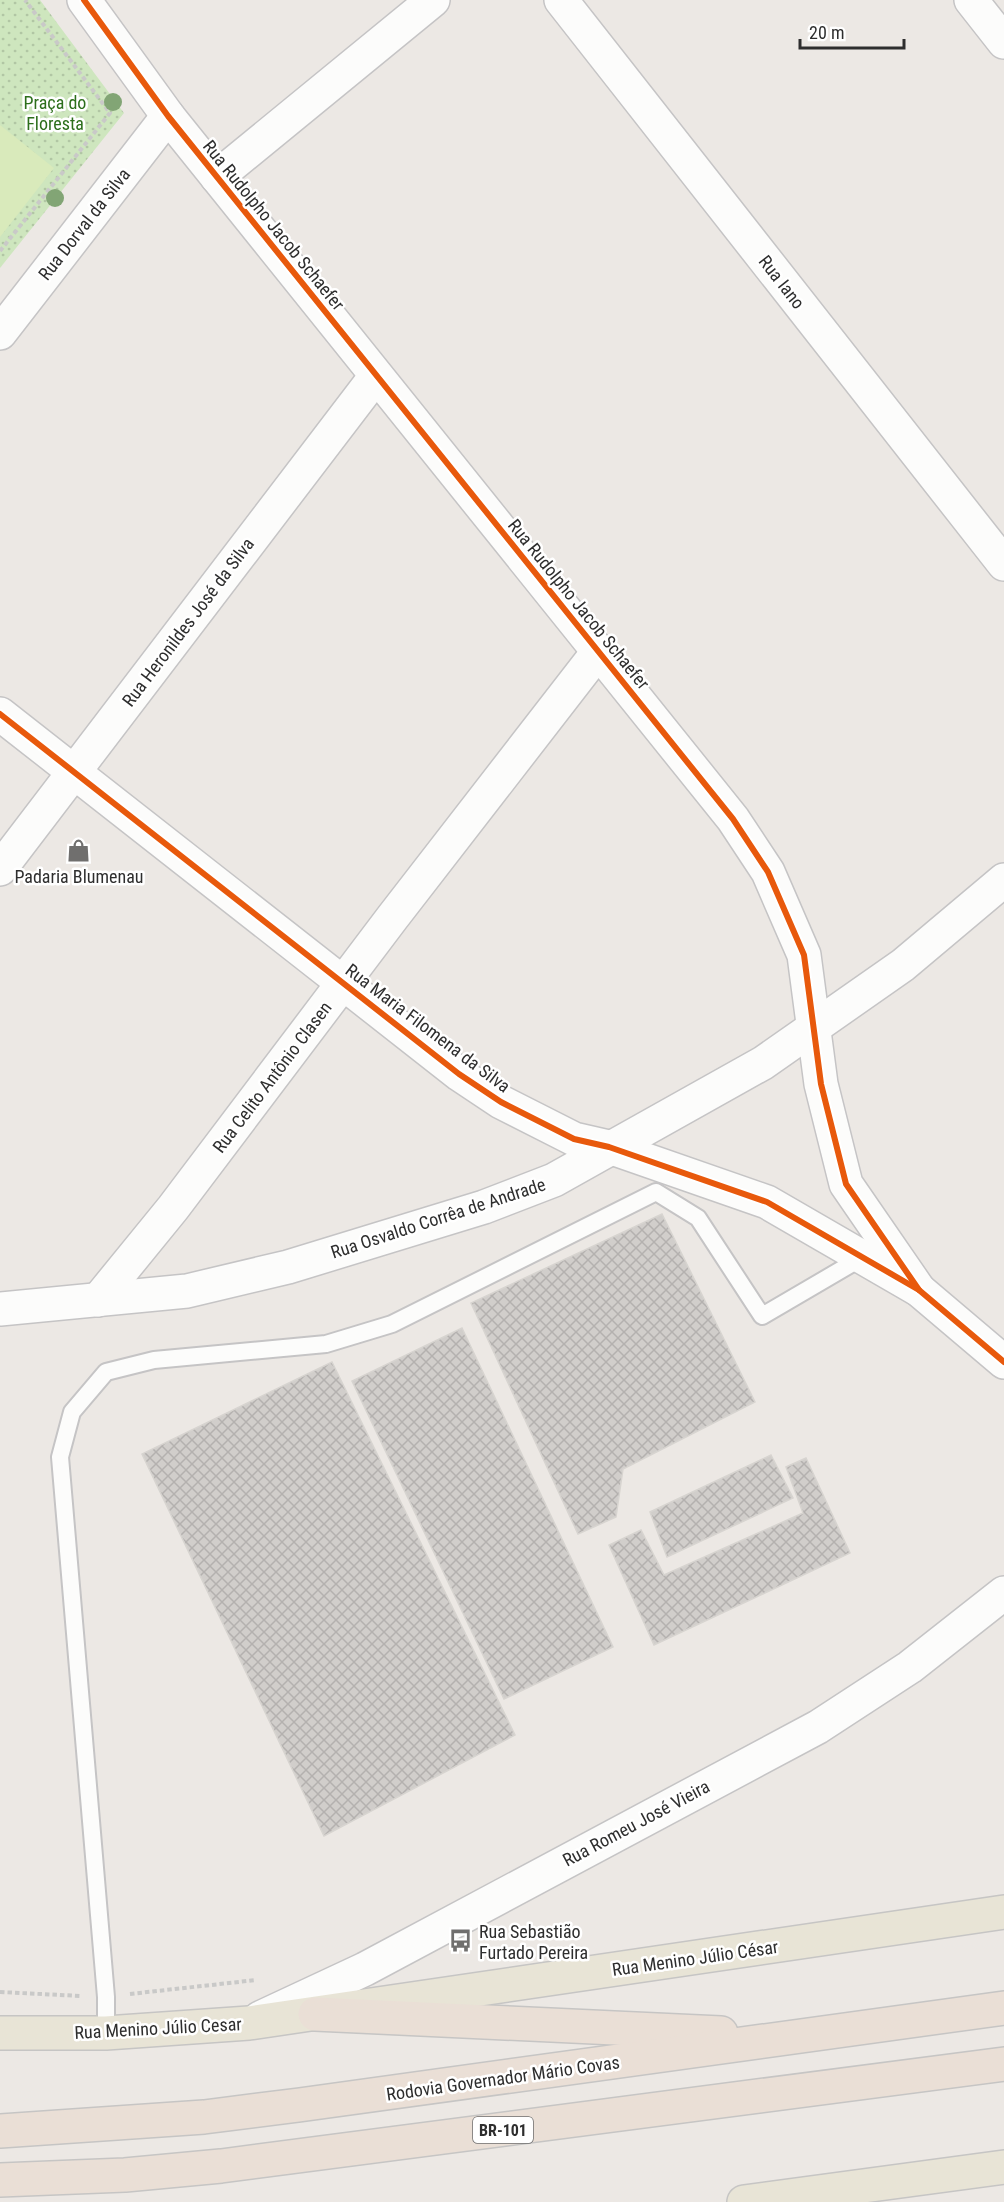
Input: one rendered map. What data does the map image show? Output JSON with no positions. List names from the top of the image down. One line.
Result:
{"streets":{"highway":["Rodovia Governador Mário Covas","BR-101"],"main road":["Rua Menino Júlio César","Rua Menino Júlio Cesar"],"street":["Rua Dorval da Silva","Rua Rudolpho Jacob Schaefer","Rua Iano","Rua Heronildes José da Silva","Rua Maria Filomena da Silva","Rua Celito Antônio Clasen","Rua Osvaldo Corrêa de Andrade","Rua Romeu José Vieira"]},"crossings":[["Rua Dorval da Silva","Rua Rudolpho Jacob Schaefer"],["Rua Rudolpho Jacob Schaefer","Rua Heronildes José da Silva"],["Rua Rudolpho Jacob Schaefer","Rua Maria Filomena da Silva"],["Rua Rudolpho Jacob Schaefer","Rua Celito Antônio Clasen"],["Rua Rudolpho Jacob Schaefer","Rua Osvaldo Corrêa de Andrade"],["Rua Heronildes José da Silva","Rua Maria Filomena da Silva"],["Rua Maria Filomena da Silva","Rua Celito Antônio Clasen"],["Rua Maria Filomena da Silva","Rua Osvaldo Corrêa de Andrade"],["Rua Celito Antônio Clasen","Rua Osvaldo Corrêa de Andrade"],["Rua Romeu José Vieira","Rua Menino Júlio Cesar"],["Rua Menino Júlio César","Rua Menino Júlio Cesar"]],"parks":["Praça do Floresta"],"places":{"shop":["Padaria Blumenau"],"bus stop":["Rua Sebastião Furtado Pereira"]},"scale_bar":"20 m"}
